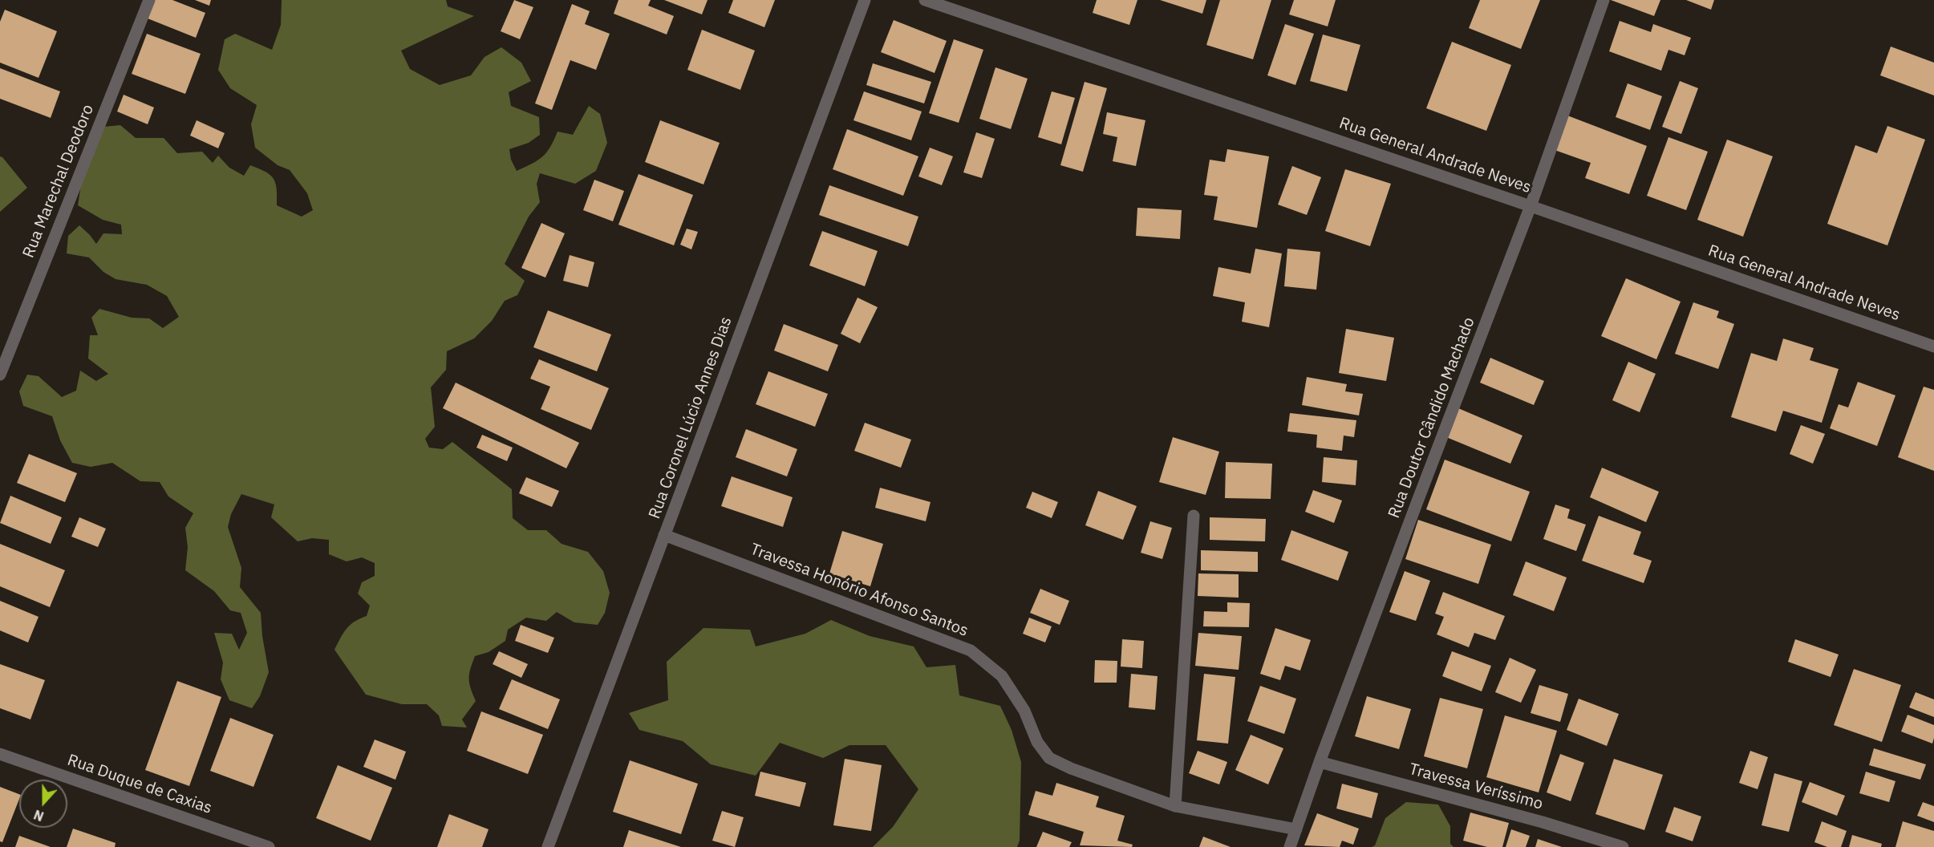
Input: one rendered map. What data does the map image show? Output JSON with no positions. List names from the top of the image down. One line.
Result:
{"streets":{"street":["Rua General Andrade Neves","Rua Marechal Deodoro","Rua Coronel Lúcio Annes Dias","Rua Doutor Cândido Machado","Travessa Honório Afonso Santos","Rua Duque de Caxias","Travessa Veríssimo"]},"crossings":[["Rua General Andrade Neves","Rua Doutor Cândido Machado"],["Rua Coronel Lúcio Annes Dias","Travessa Honório Afonso Santos"],["Rua Doutor Cândido Machado","Travessa Honório Afonso Santos"],["Rua Doutor Cândido Machado","Travessa Veríssimo"]],"north":"bottom"}
